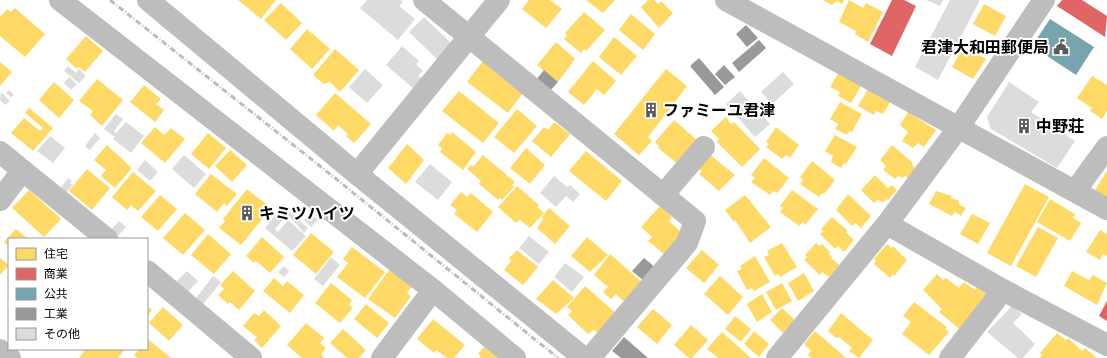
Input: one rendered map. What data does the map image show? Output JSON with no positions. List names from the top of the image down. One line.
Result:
{"places":{"public building":["君津大和田郵便局"],"building":["ファミーユ君津","中野荘","キミツハイツ"]},"legend":["住宅","商業","公共","工業","その他"]}
